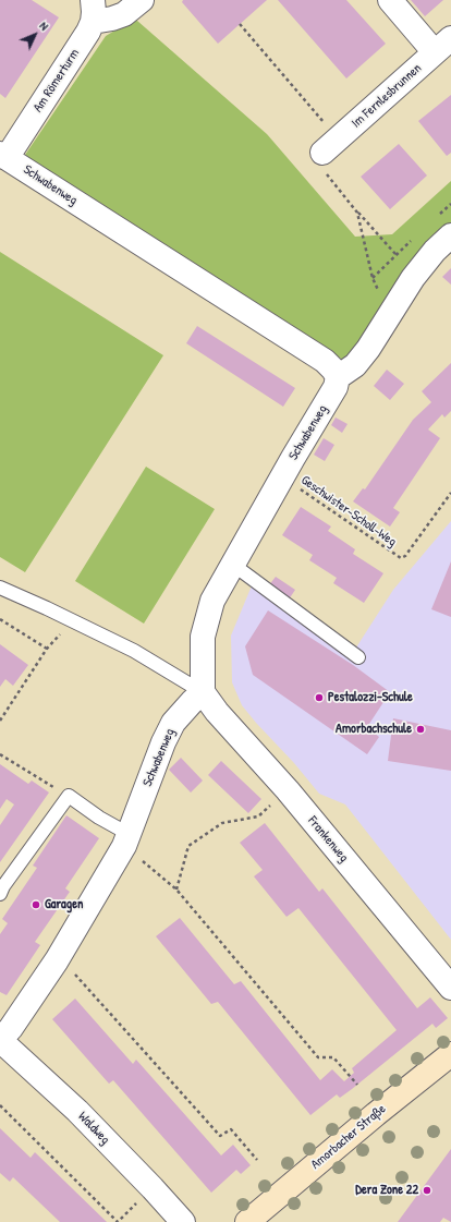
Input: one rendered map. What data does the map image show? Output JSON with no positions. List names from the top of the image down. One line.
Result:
{"streets":{"street":["Am Römerturm","Im Fernlesbrunnen","Schwabenweg","Frankenweg","Waldweg","Amorbacher Straße"],"path":["Geschwister-Scholl-Weg"]},"crossings":[["Am Römerturm","Schwabenweg"],["Schwabenweg","Geschwister-Scholl-Weg"],["Schwabenweg","Frankenweg"],["Schwabenweg","Waldweg"]],"places":["Pestalozzi-Schule","Amorbachschule","Garagen","Dera Zone 22"],"north":"top right"}
